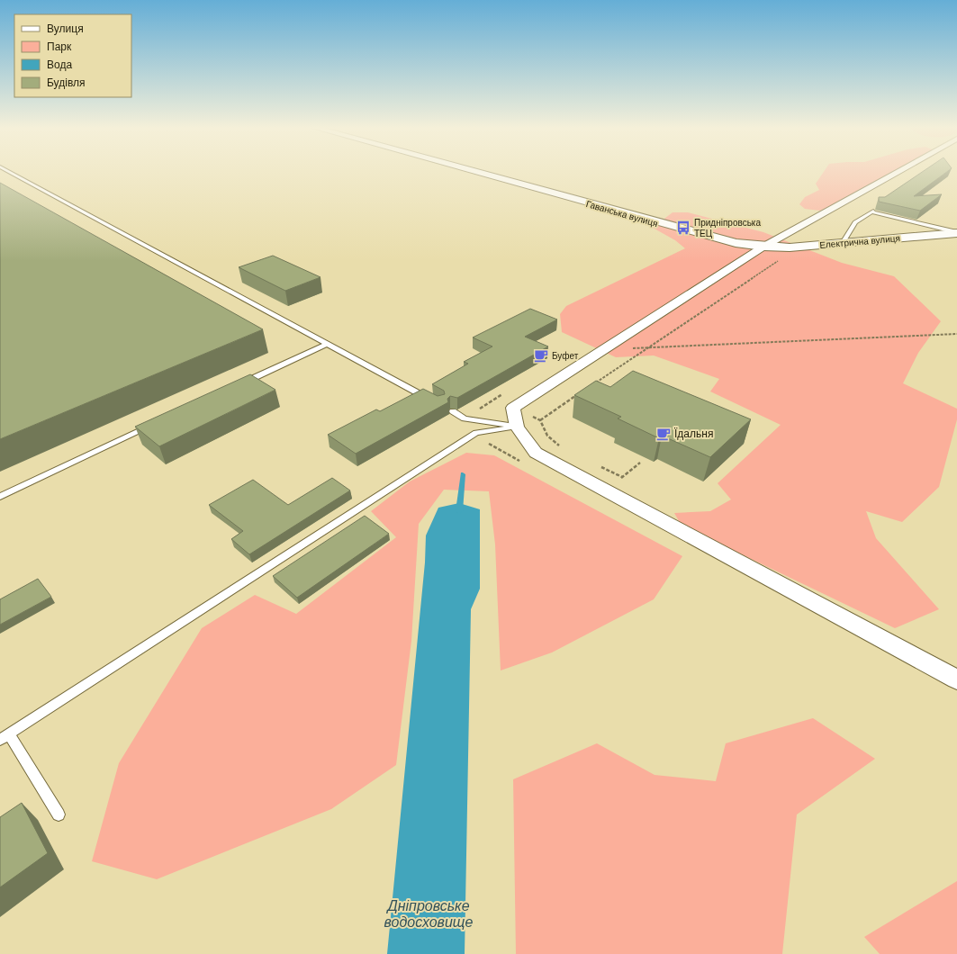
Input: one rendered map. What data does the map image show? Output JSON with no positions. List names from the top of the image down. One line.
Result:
{"streets":{"street":["Гаванська вулиця","Електрична вулиця"]},"crossings":[["Гаванська вулиця","Електрична вулиця"]],"water":["Дніпровське водосховище"],"places":{"bus stop":["Придніпровська ТЕЦ"],"cafe":["Буфет","Їдальня"]},"legend":["Вулиця","Парк","Вода","Будівля"]}
